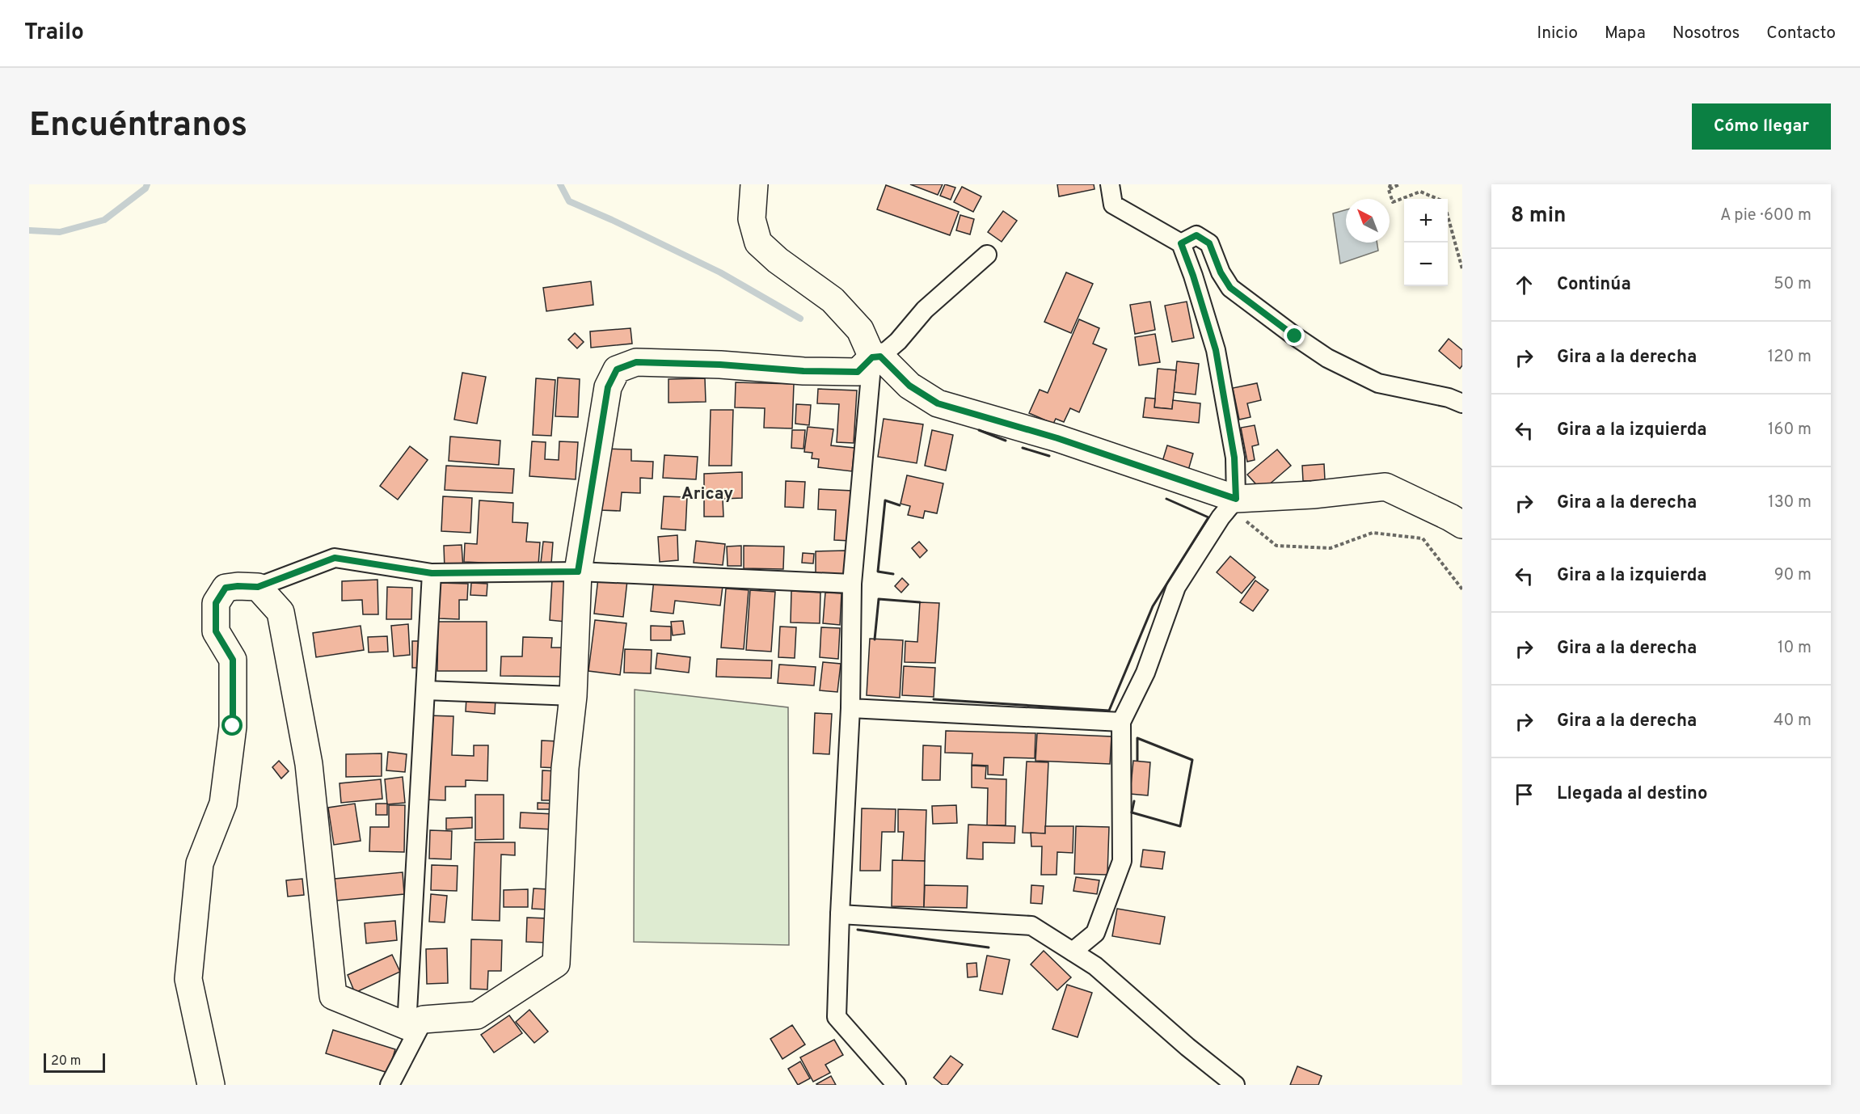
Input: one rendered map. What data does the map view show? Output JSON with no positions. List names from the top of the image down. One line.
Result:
{"districts":["Aricay"],"scale_bar":"20 m","north":"top left","page":{"header":"Trailo","nav":["Inicio","Mapa","Nosotros","Contacto"],"buttons":"Cómo llegar","title":"Encuéntranos","heading":["8 min","A pie · 600 m"],"map_buttons":["+","−"],"list":[["Continúa","50 m"],["Gira a la derecha","120 m"],["Gira a la izquierda","160 m"],["Gira a la derecha","130 m"],["Gira a la izquierda","90 m"],["Gira a la derecha","10 m"],["Gira a la derecha","40 m"],"Llegada al destino"],"scale":"20 m"}}
